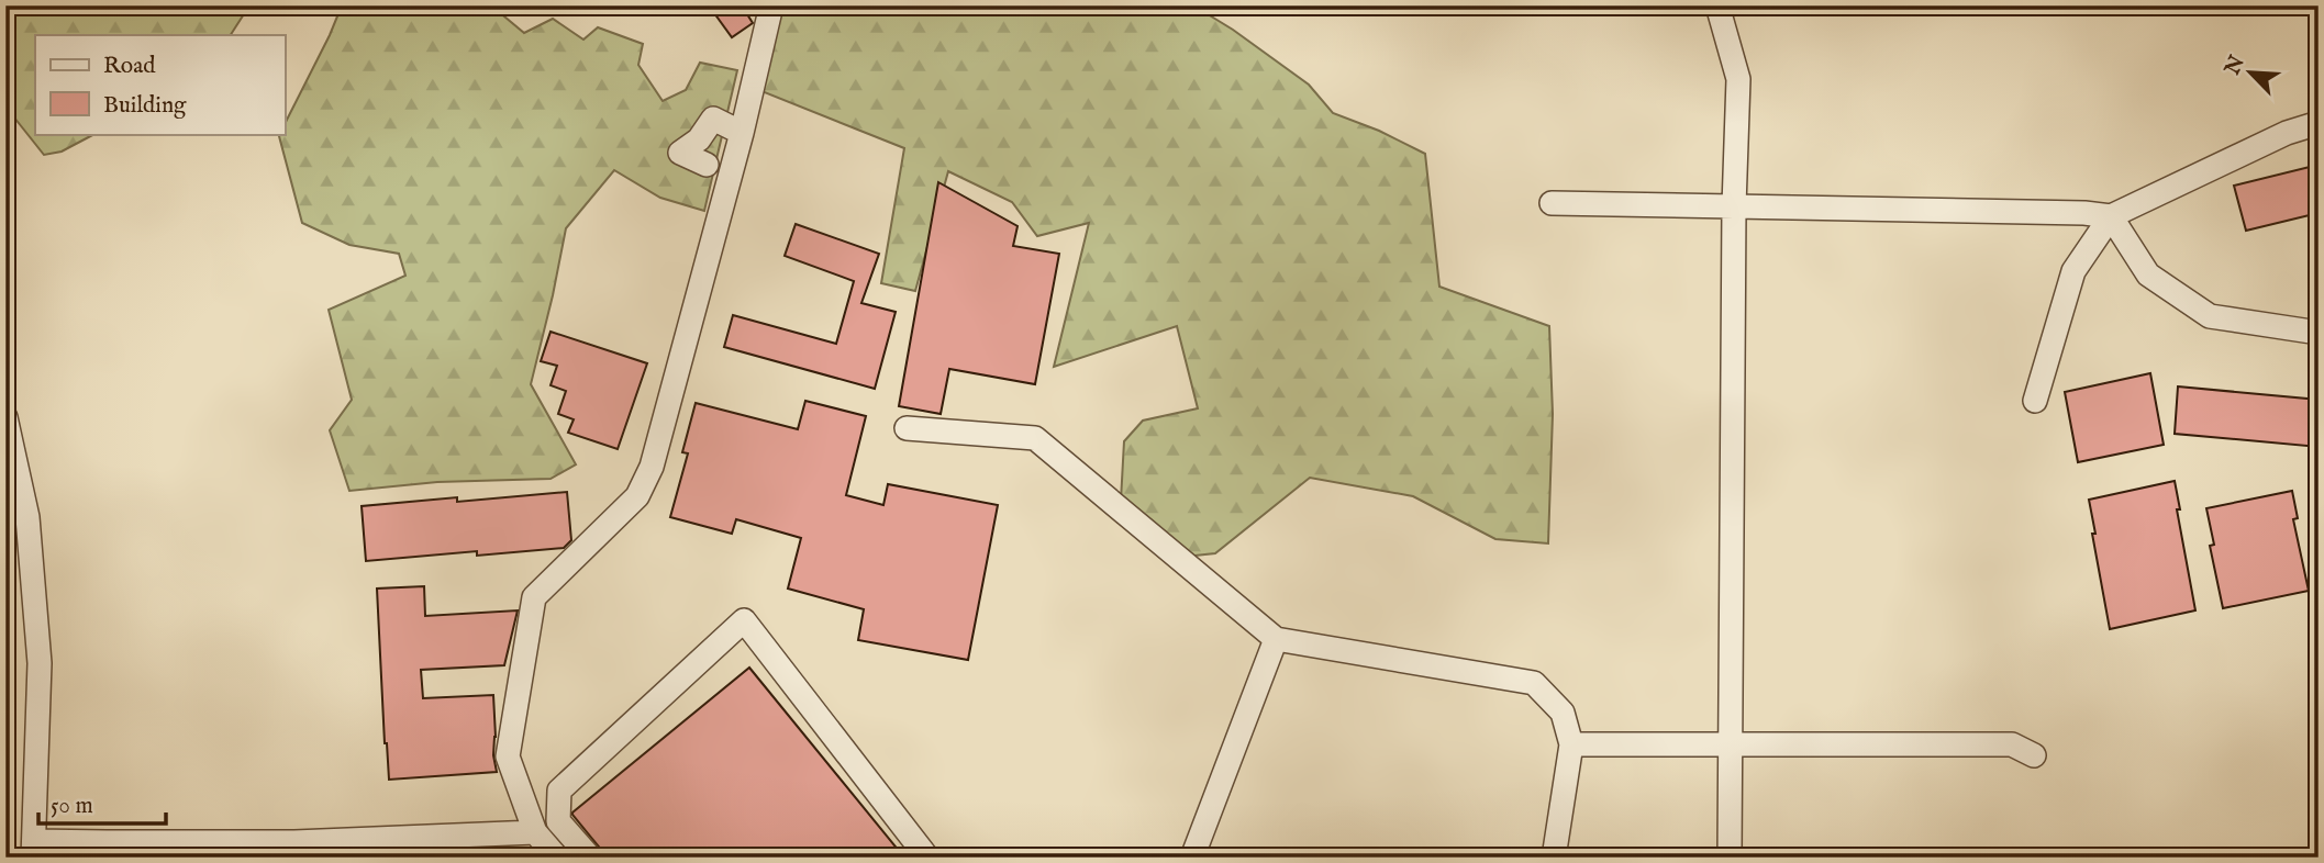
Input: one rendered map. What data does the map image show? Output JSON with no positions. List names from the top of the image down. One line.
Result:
{"legend":["Road","Building"],"scale_bar":"50 m","north":"top left"}
